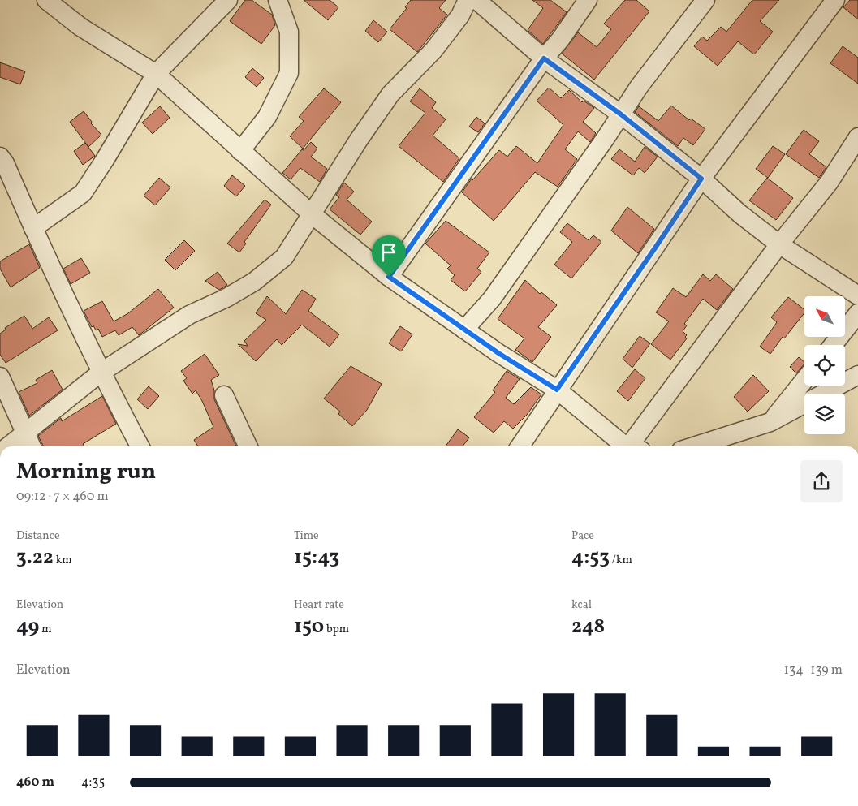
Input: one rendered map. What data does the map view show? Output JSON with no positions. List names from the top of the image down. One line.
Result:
{"north":"top left","page":{"heading":["Morning run","09:12 · 7 × 460 m"],"stats":[["Distance","3.22 km"],["Time","15:43"],["Pace","4:53 /km"],["Elevation","49 m"],["Heart rate","150 bpm"],["kcal","248"]],"chart":["Elevation","134–139 m"],"list":[{"name":"460 m","note":"4:35"}]}}
